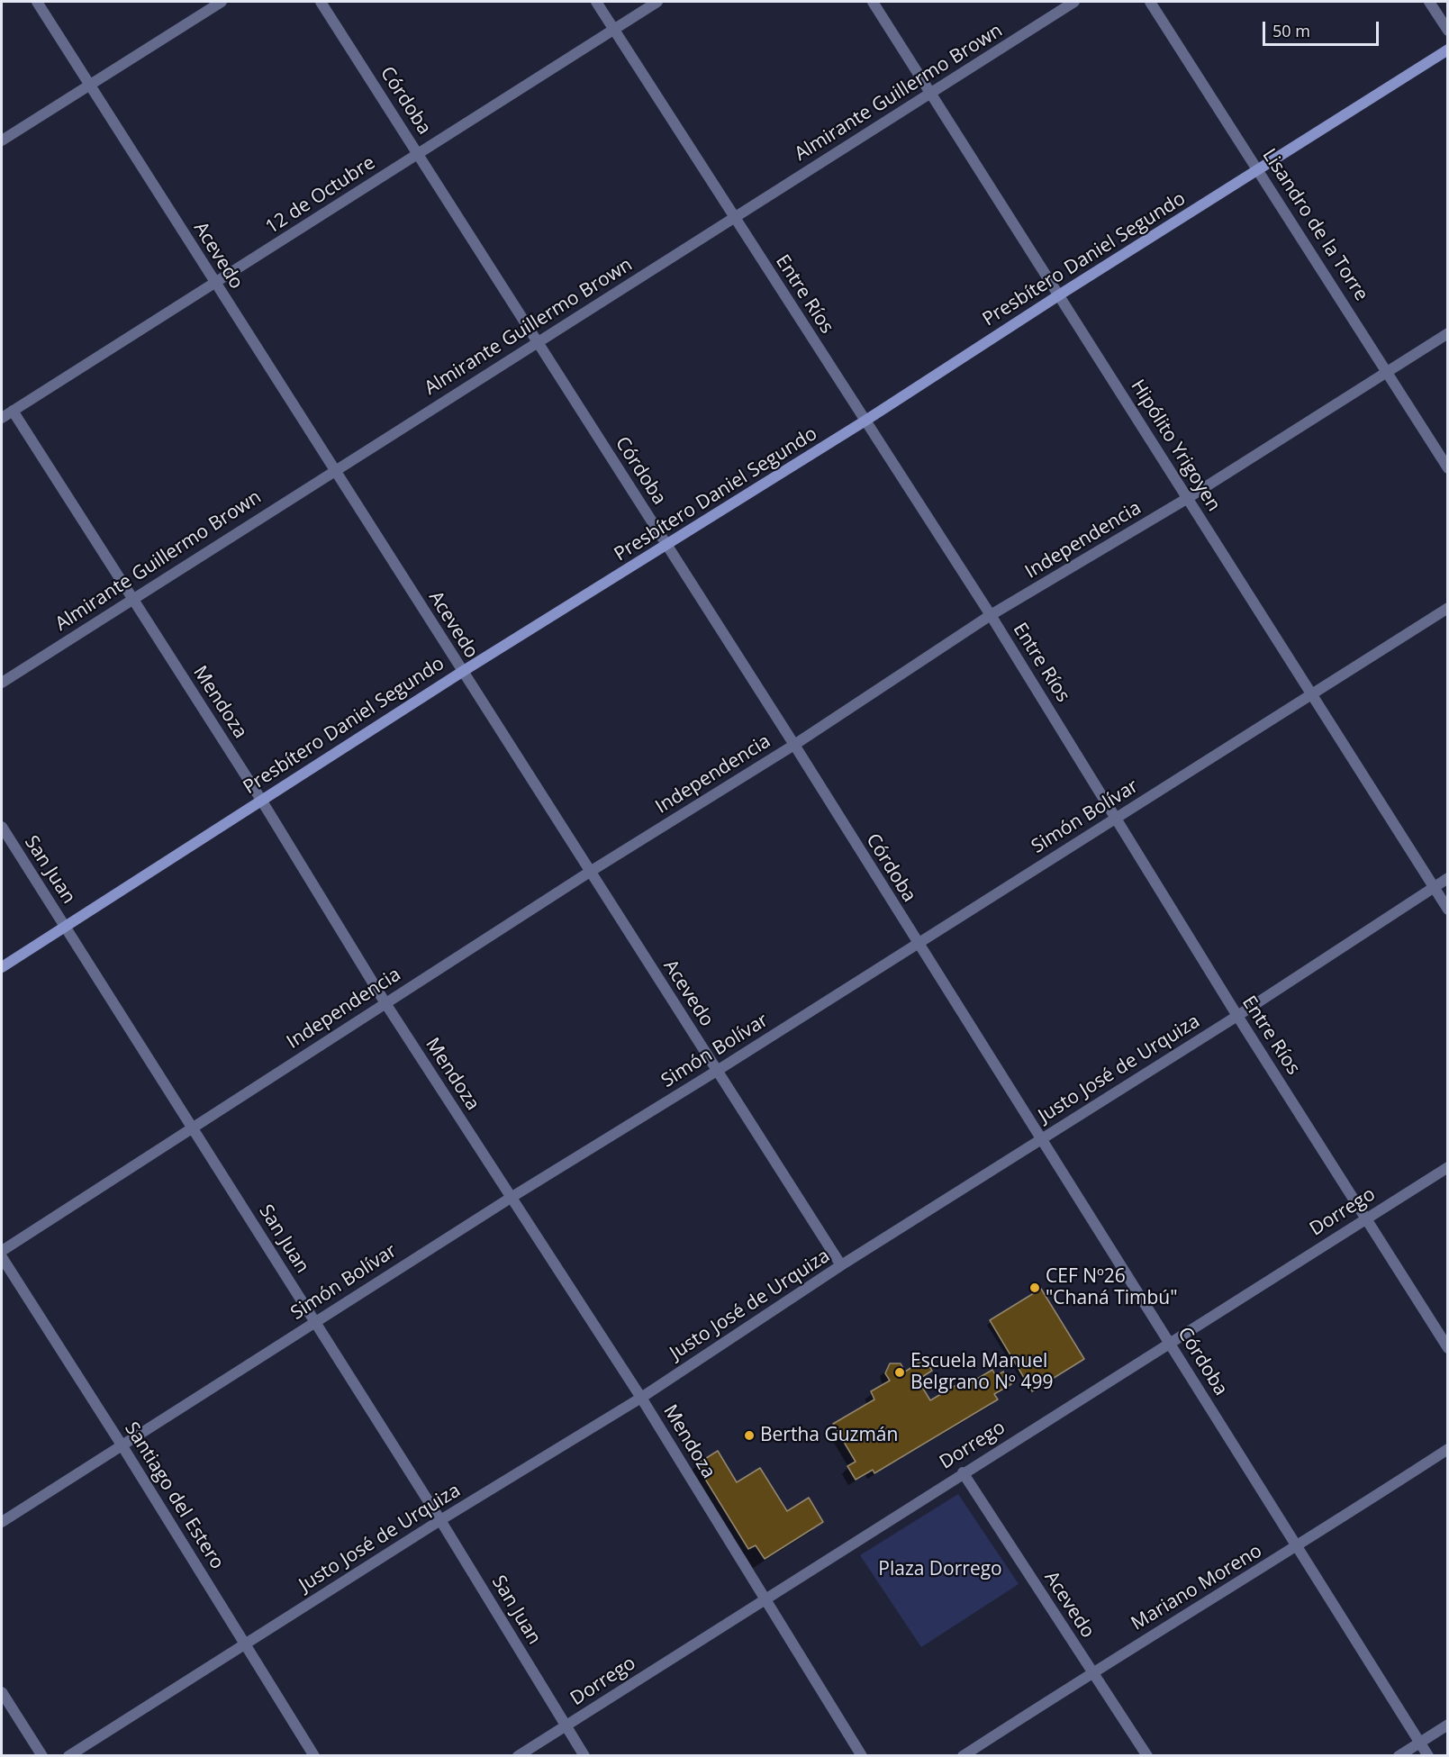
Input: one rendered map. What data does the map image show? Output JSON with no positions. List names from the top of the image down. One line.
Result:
{"streets":{"main road":["Presbítero Daniel Segundo"],"street":["Almirante Guillermo Brown","Córdoba","12 de Octubre","Lisandro de la Torre","Acevedo","Entre Ríos","Hipólito Yrigoyen","Independencia","Mendoza","Simón Bolívar","San Juan","Justo José de Urquiza","Dorrego","Santiago del Estero","Mariano Moreno"]},"crossings":[["Almirante Guillermo Brown","Córdoba"],["Almirante Guillermo Brown","Acevedo"],["Almirante Guillermo Brown","Entre Ríos"],["Almirante Guillermo Brown","Hipólito Yrigoyen"],["Almirante Guillermo Brown","Mendoza"],["Córdoba","12 de Octubre"],["Córdoba","Presbítero Daniel Segundo"],["Córdoba","Independencia"],["Córdoba","Simón Bolívar"],["Córdoba","Justo José de Urquiza"],["Córdoba","Dorrego"],["Córdoba","Mariano Moreno"],["12 de Octubre","Acevedo"],["12 de Octubre","Entre Ríos"],["12 de Octubre","Mendoza"],["Lisandro de la Torre","Presbítero Daniel Segundo"],["Lisandro de la Torre","Independencia"],["Acevedo","Presbítero Daniel Segundo"],["Acevedo","Independencia"],["Acevedo","Simón Bolívar"],["Acevedo","Justo José de Urquiza"],["Acevedo","Dorrego"],["Acevedo","Mariano Moreno"],["Presbítero Daniel Segundo","Entre Ríos"],["Presbítero Daniel Segundo","Hipólito Yrigoyen"],["Presbítero Daniel Segundo","Mendoza"],["Presbítero Daniel Segundo","San Juan"],["Entre Ríos","Independencia"],["Entre Ríos","Simón Bolívar"],["Entre Ríos","Justo José de Urquiza"],["Entre Ríos","Dorrego"],["Hipólito Yrigoyen","Independencia"],["Hipólito Yrigoyen","Simón Bolívar"],["Hipólito Yrigoyen","Justo José de Urquiza"],["Independencia","Mendoza"],["Independencia","San Juan"],["Mendoza","Simón Bolívar"],["Mendoza","Justo José de Urquiza"],["Mendoza","Dorrego"],["Simón Bolívar","San Juan"],["Simón Bolívar","Santiago del Estero"],["San Juan","Justo José de Urquiza"],["San Juan","Dorrego"],["Justo José de Urquiza","Santiago del Estero"]],"parks":["Plaza Dorrego"],"places":["CEF Nº26 \"Chaná Timbú\"","Escuela Manuel Belgrano Nº 499","Bertha Guzmán"],"scale_bar":"50 m"}
